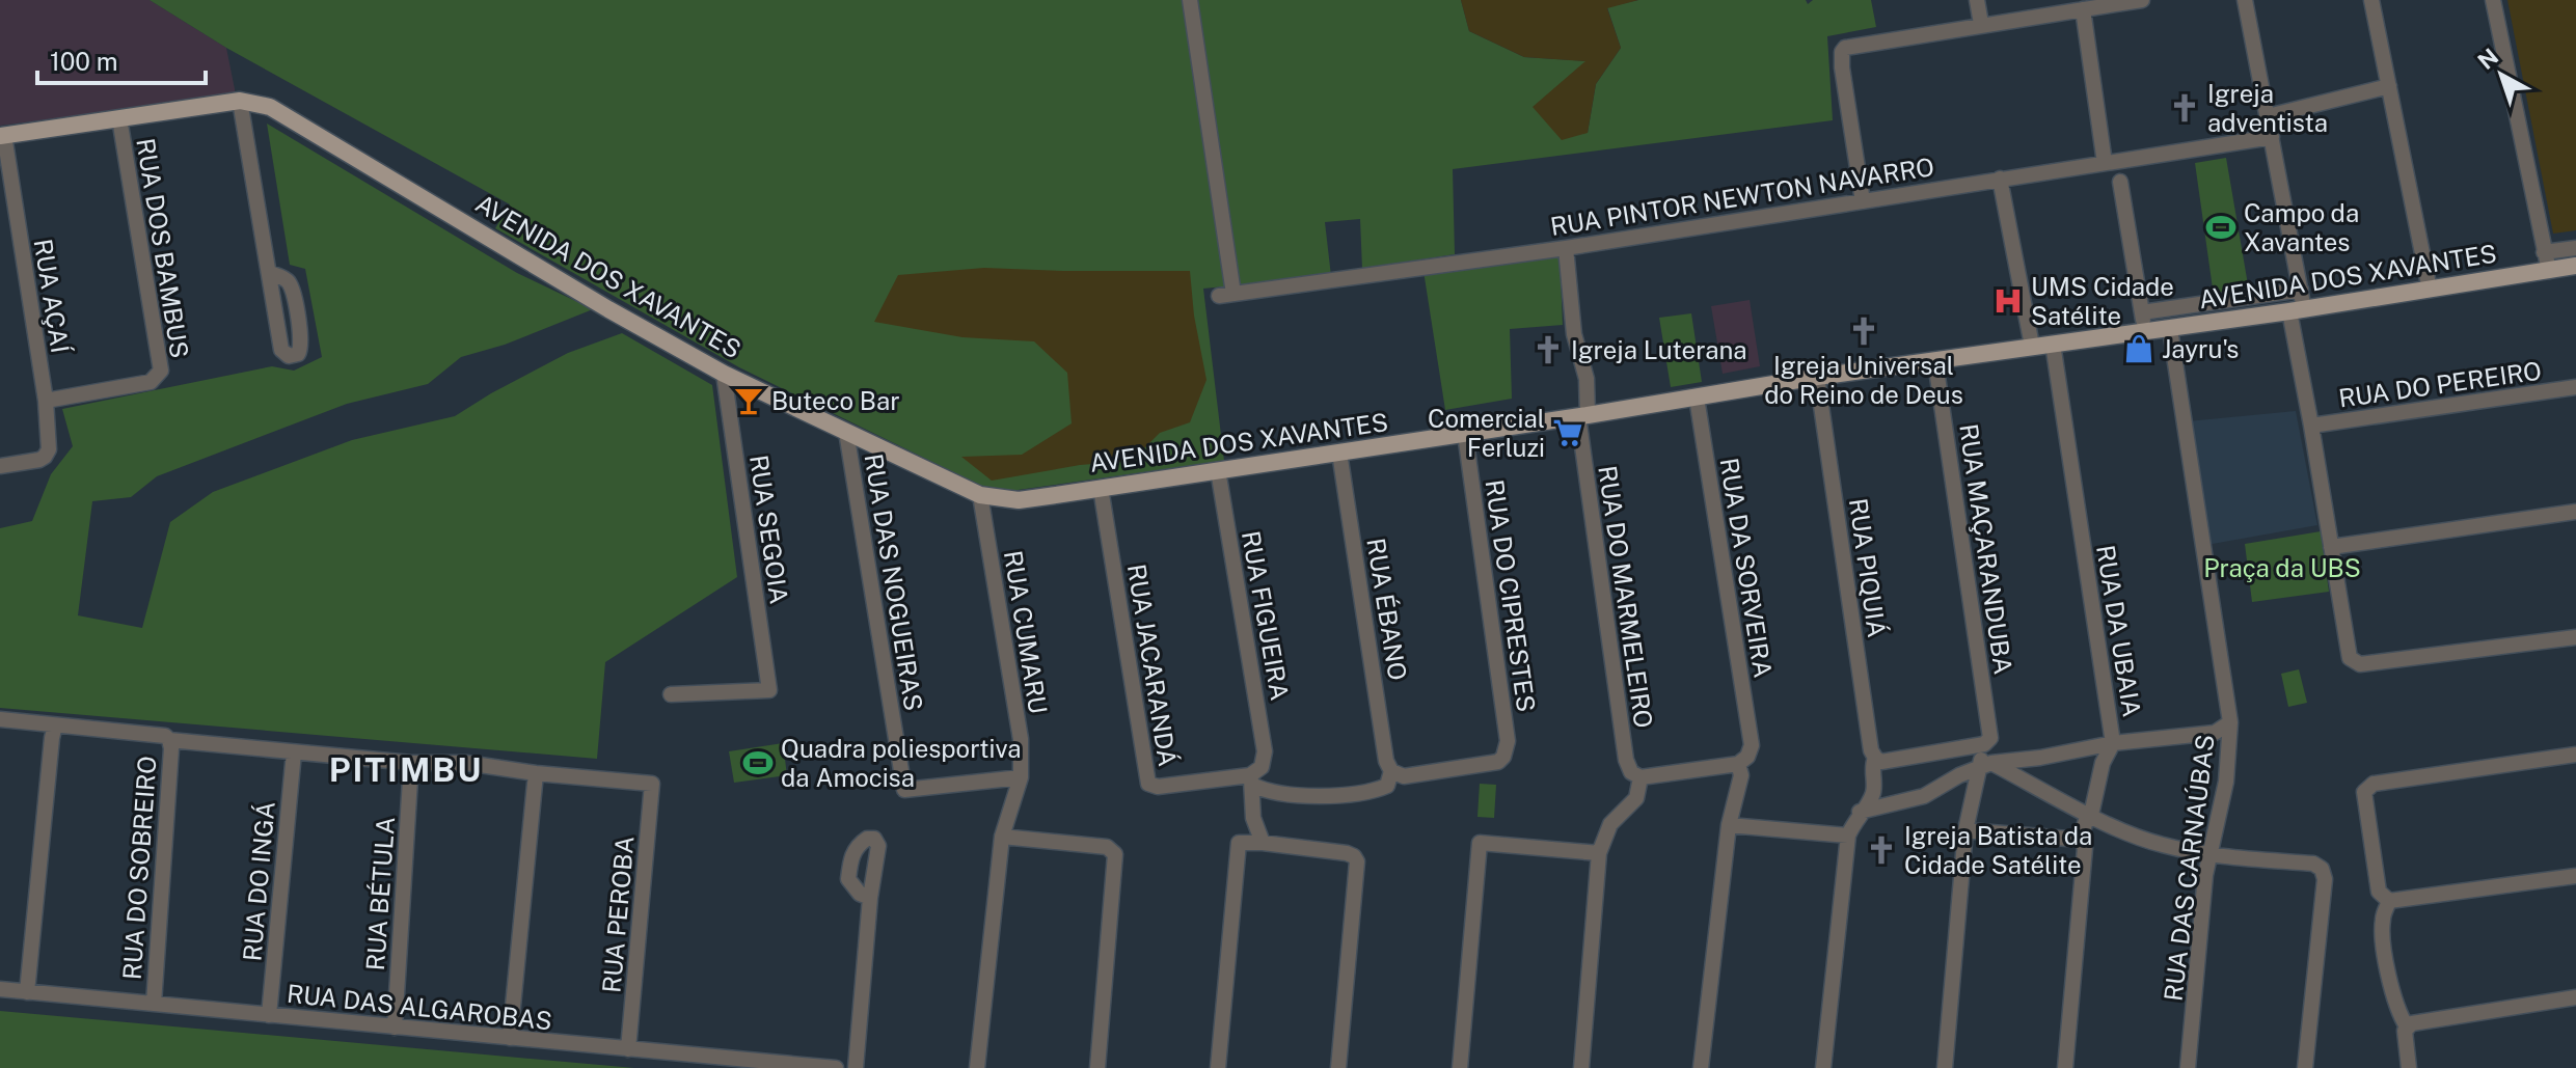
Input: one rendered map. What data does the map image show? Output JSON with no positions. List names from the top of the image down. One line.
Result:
{"streets":{"main road":["AVENIDA DOS XAVANTES"],"street":["RUA PINTOR NEWTON NAVARRO","RUA DOS BAMBUS","RUA AÇAÍ","RUA DO PEREIRO","RUA SEGOIA","RUA MAÇARANDUBA","RUA DA SORVEIRA","RUA PIQUIÁ","RUA DAS NOGUEIRAS","RUA DO CIPRESTES","RUA DO MARMELEIRO","RUA ÉBANO","RUA FIGUEIRA","RUA DA UBAIA","RUA CUMARU","RUA JACARANDÁ","RUA DO SOBREIRO","RUA DAS CARNAÚBAS","RUA DO INGÁ","RUA BÉTULA","RUA PEROBA","RUA DAS ALGAROBAS"]},"crossings":[["RUA PINTOR NEWTON NAVARRO","RUA DO MARMELEIRO"],["RUA DOS BAMBUS","AVENIDA DOS XAVANTES"],["RUA DOS BAMBUS","RUA AÇAÍ"],["AVENIDA DOS XAVANTES","RUA AÇAÍ"],["AVENIDA DOS XAVANTES","RUA SEGOIA"],["AVENIDA DOS XAVANTES","RUA MAÇARANDUBA"],["AVENIDA DOS XAVANTES","RUA DA SORVEIRA"],["AVENIDA DOS XAVANTES","RUA PIQUIÁ"],["AVENIDA DOS XAVANTES","RUA DAS NOGUEIRAS"],["AVENIDA DOS XAVANTES","RUA DO CIPRESTES"],["AVENIDA DOS XAVANTES","RUA DO MARMELEIRO"],["AVENIDA DOS XAVANTES","RUA ÉBANO"],["AVENIDA DOS XAVANTES","RUA FIGUEIRA"],["AVENIDA DOS XAVANTES","RUA DA UBAIA"],["AVENIDA DOS XAVANTES","RUA CUMARU"],["AVENIDA DOS XAVANTES","RUA JACARANDÁ"],["AVENIDA DOS XAVANTES","RUA DAS CARNAÚBAS"],["RUA DAS NOGUEIRAS","RUA CUMARU"],["RUA DO CIPRESTES","RUA ÉBANO"],["RUA FIGUEIRA","RUA JACARANDÁ"],["RUA DO SOBREIRO","RUA DAS ALGAROBAS"],["RUA DO INGÁ","RUA DAS ALGAROBAS"],["RUA BÉTULA","RUA DAS ALGAROBAS"],["RUA PEROBA","RUA DAS ALGAROBAS"]],"districts":["PITIMBU"],"parks":["Praça da UBS"],"places":{"church":["Igreja adventista","Igreja Universal do Reino de Deus","Igreja Luterana","Igreja Batista da Cidade Satélite"],"sports":["Campo da Xavantes","Quadra poliesportiva da Amocisa"],"hospital":["UMS Cidade Satélite"],"shop":["Jayru's"],"bar":["Buteco Bar"],"supermarket":["Comercial Ferluzi"]},"scale_bar":"100 m","north":"top left"}
